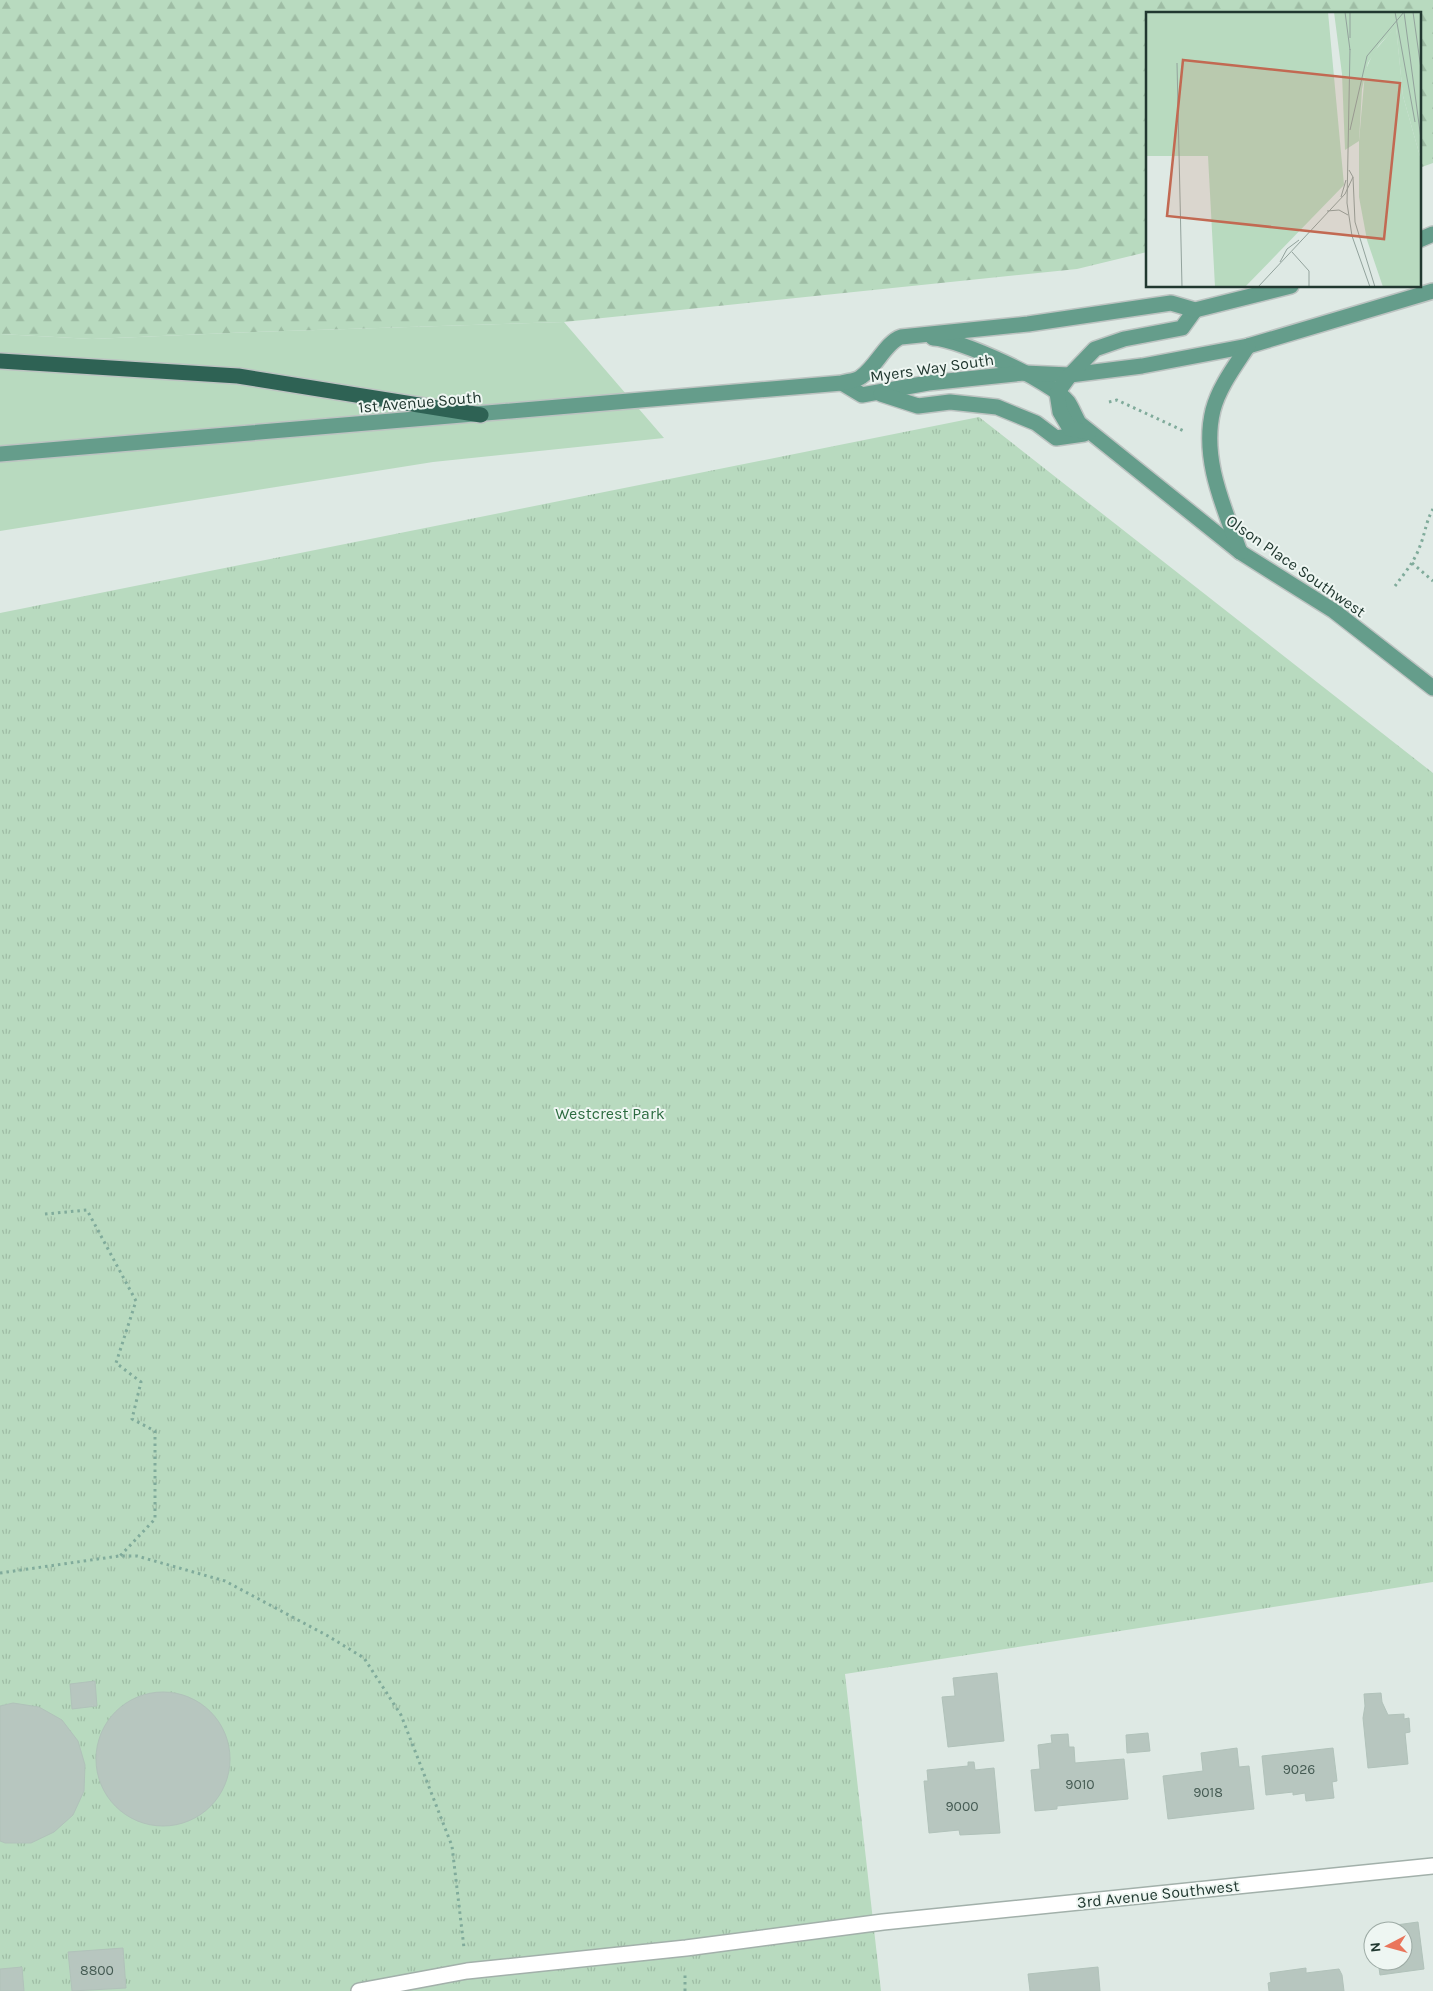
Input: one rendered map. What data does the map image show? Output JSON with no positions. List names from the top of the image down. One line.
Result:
{"streets":{"main road":["Myers Way South","1st Avenue South","Olson Place Southwest"],"street":["3rd Avenue Southwest"]},"crossings":[["Myers Way South","1st Avenue South"],["Myers Way South","Olson Place Southwest"]],"parks":["Westcrest Park"],"house_numbers":["9026","9010","9018","9000","8800"],"north":"left"}
